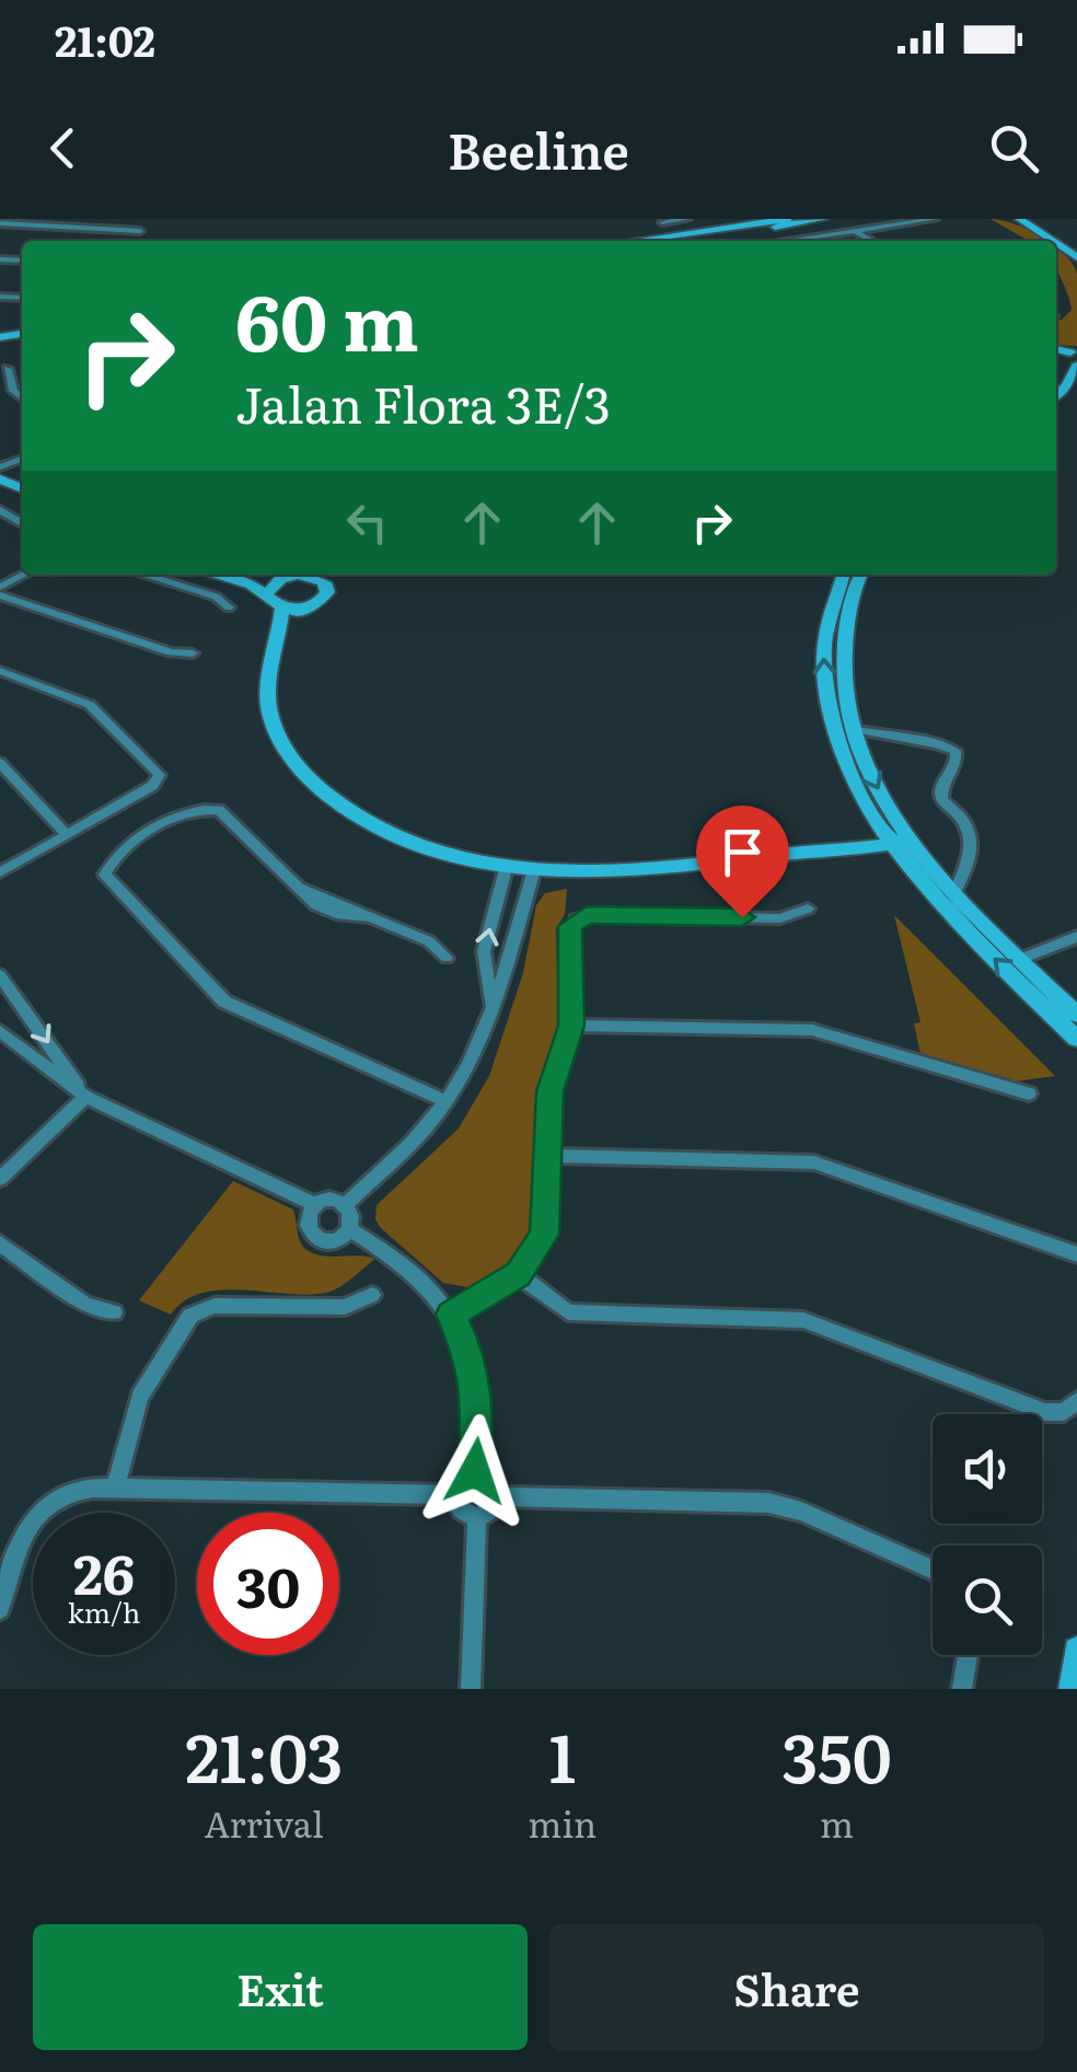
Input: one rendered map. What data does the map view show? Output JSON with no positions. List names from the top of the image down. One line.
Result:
{"page":{"status":"21:02","header":"Beeline","turn":["60 m","Jalan Flora 3E/3"],"speed":"26 km/h","limit":"30","eta":["21:03","Arrival","1","min","350","m"],"buttons":["Exit","Share"]}}
